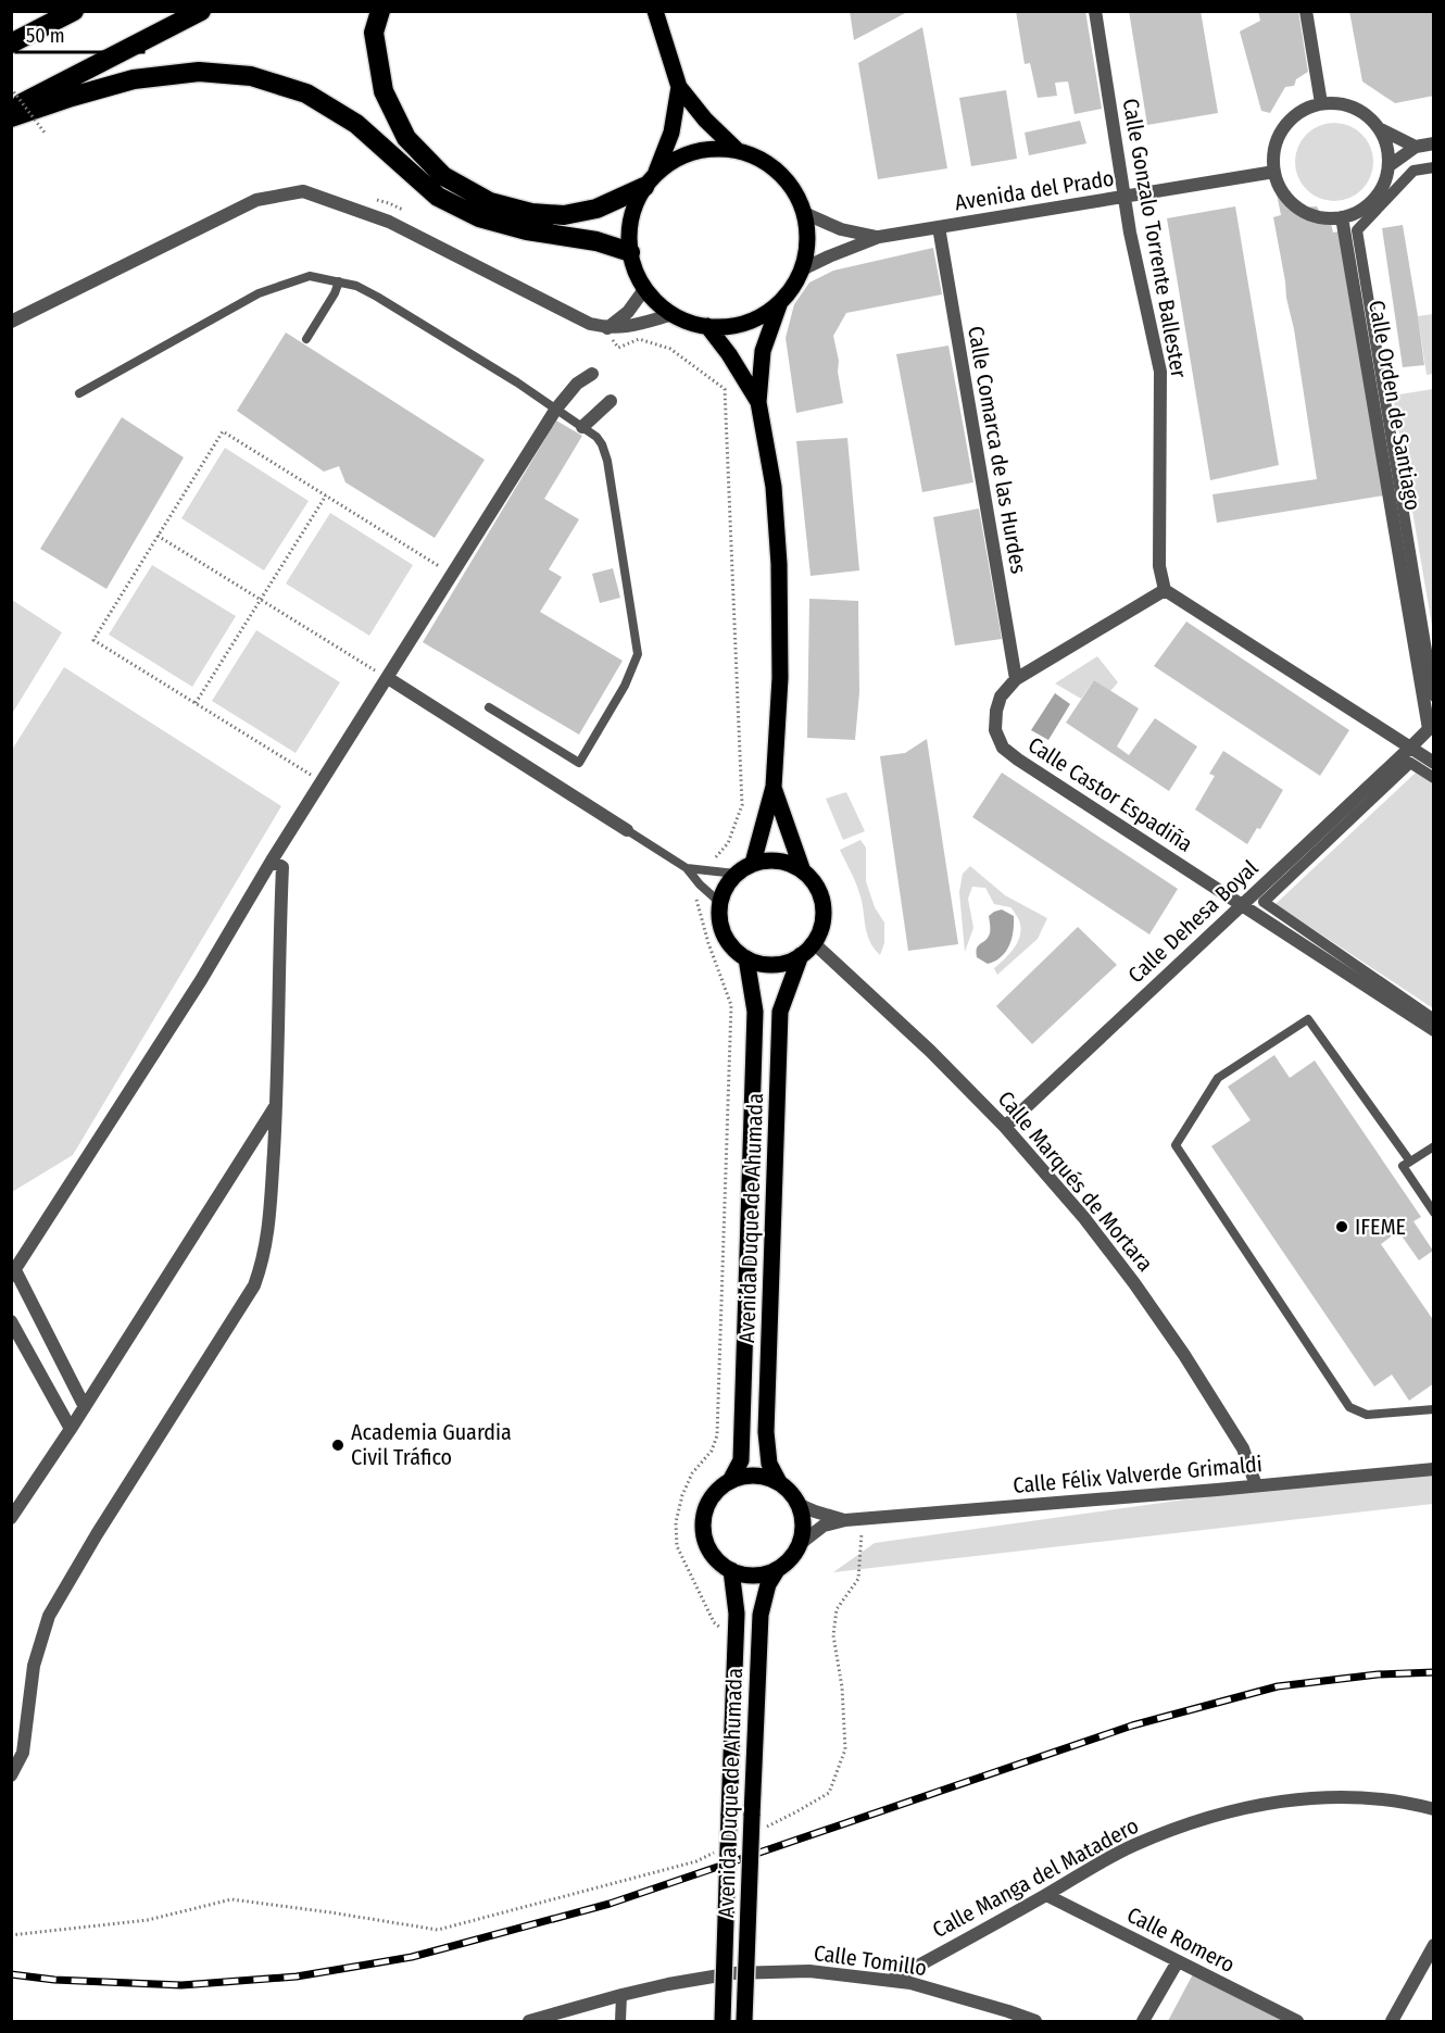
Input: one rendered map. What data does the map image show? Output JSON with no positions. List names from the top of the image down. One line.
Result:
{"streets":{"main road":["Avenida Duque de Ahumada"],"street":["Avenida del Prado","Calle Gonzalo Torrente Ballester","Calle Orden de Santiago","Calle Comarca de las Hurdes","Calle Castor Espadiña","Calle Dehesa Boyal","Calle Marqués de Mortara","Calle Félix Valverde Grimaldi","Calle Manga del Matadero","Calle Romero","Calle Tomillo"]},"crossings":[["Avenida del Prado","Calle Gonzalo Torrente Ballester"],["Avenida del Prado","Calle Orden de Santiago"],["Avenida del Prado","Calle Comarca de las Hurdes"],["Calle Gonzalo Torrente Ballester","Calle Castor Espadiña"],["Calle Orden de Santiago","Calle Dehesa Boyal"],["Calle Comarca de las Hurdes","Calle Castor Espadiña"],["Calle Castor Espadiña","Calle Dehesa Boyal"],["Calle Dehesa Boyal","Calle Marqués de Mortara"],["Calle Marqués de Mortara","Avenida Duque de Ahumada"],["Calle Marqués de Mortara","Calle Félix Valverde Grimaldi"],["Avenida Duque de Ahumada","Calle Félix Valverde Grimaldi"],["Calle Manga del Matadero","Calle Romero"],["Calle Manga del Matadero","Calle Tomillo"]],"places":["IFEME","Academia Guardia Civil Tráfico"],"scale_bar":"50 m"}
